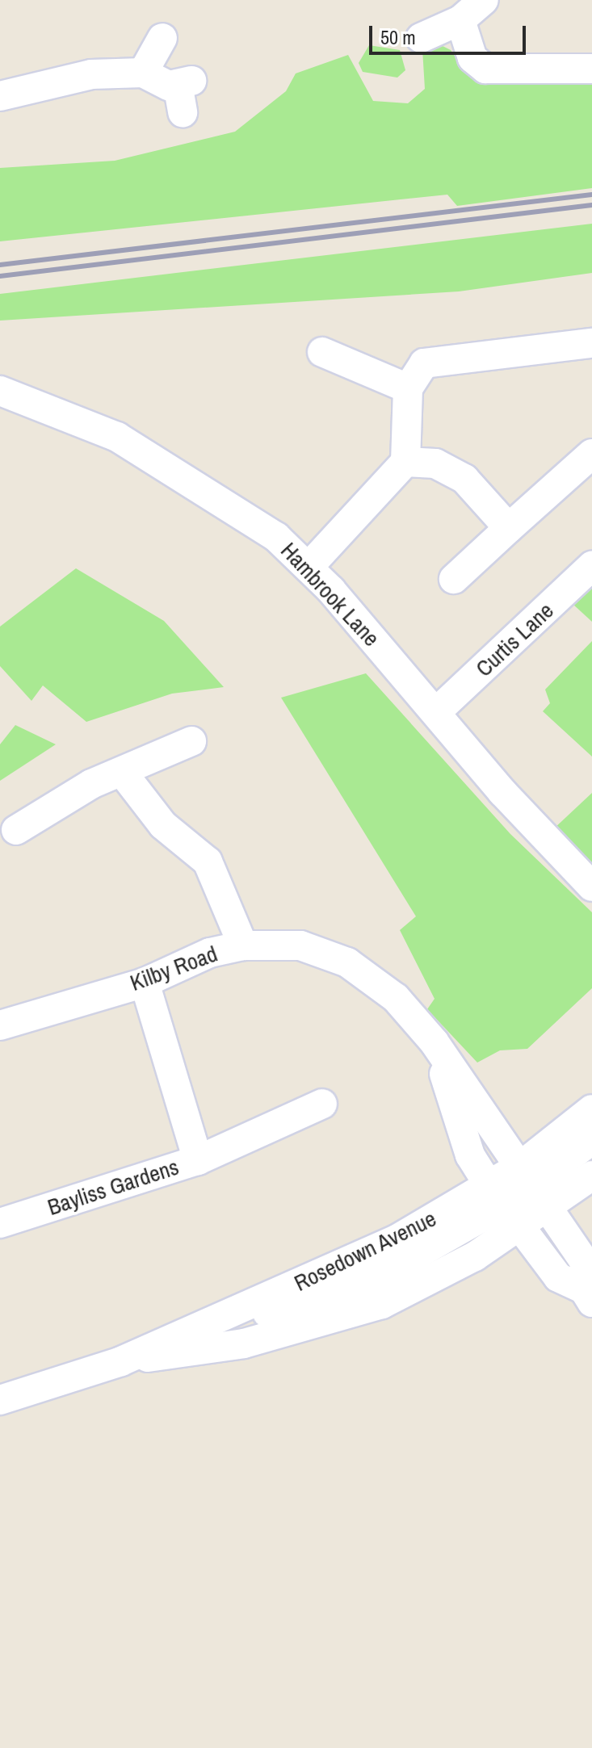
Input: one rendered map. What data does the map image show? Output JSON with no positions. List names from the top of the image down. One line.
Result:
{"streets":{"street":["Hambrook Lane","Curtis Lane","Kilby Road","Bayliss Gardens","Rosedown Avenue"]},"crossings":[["Hambrook Lane","Curtis Lane"],["Kilby Road","Bayliss Gardens"],["Kilby Road","Rosedown Avenue"]],"scale_bar":"50 m"}
